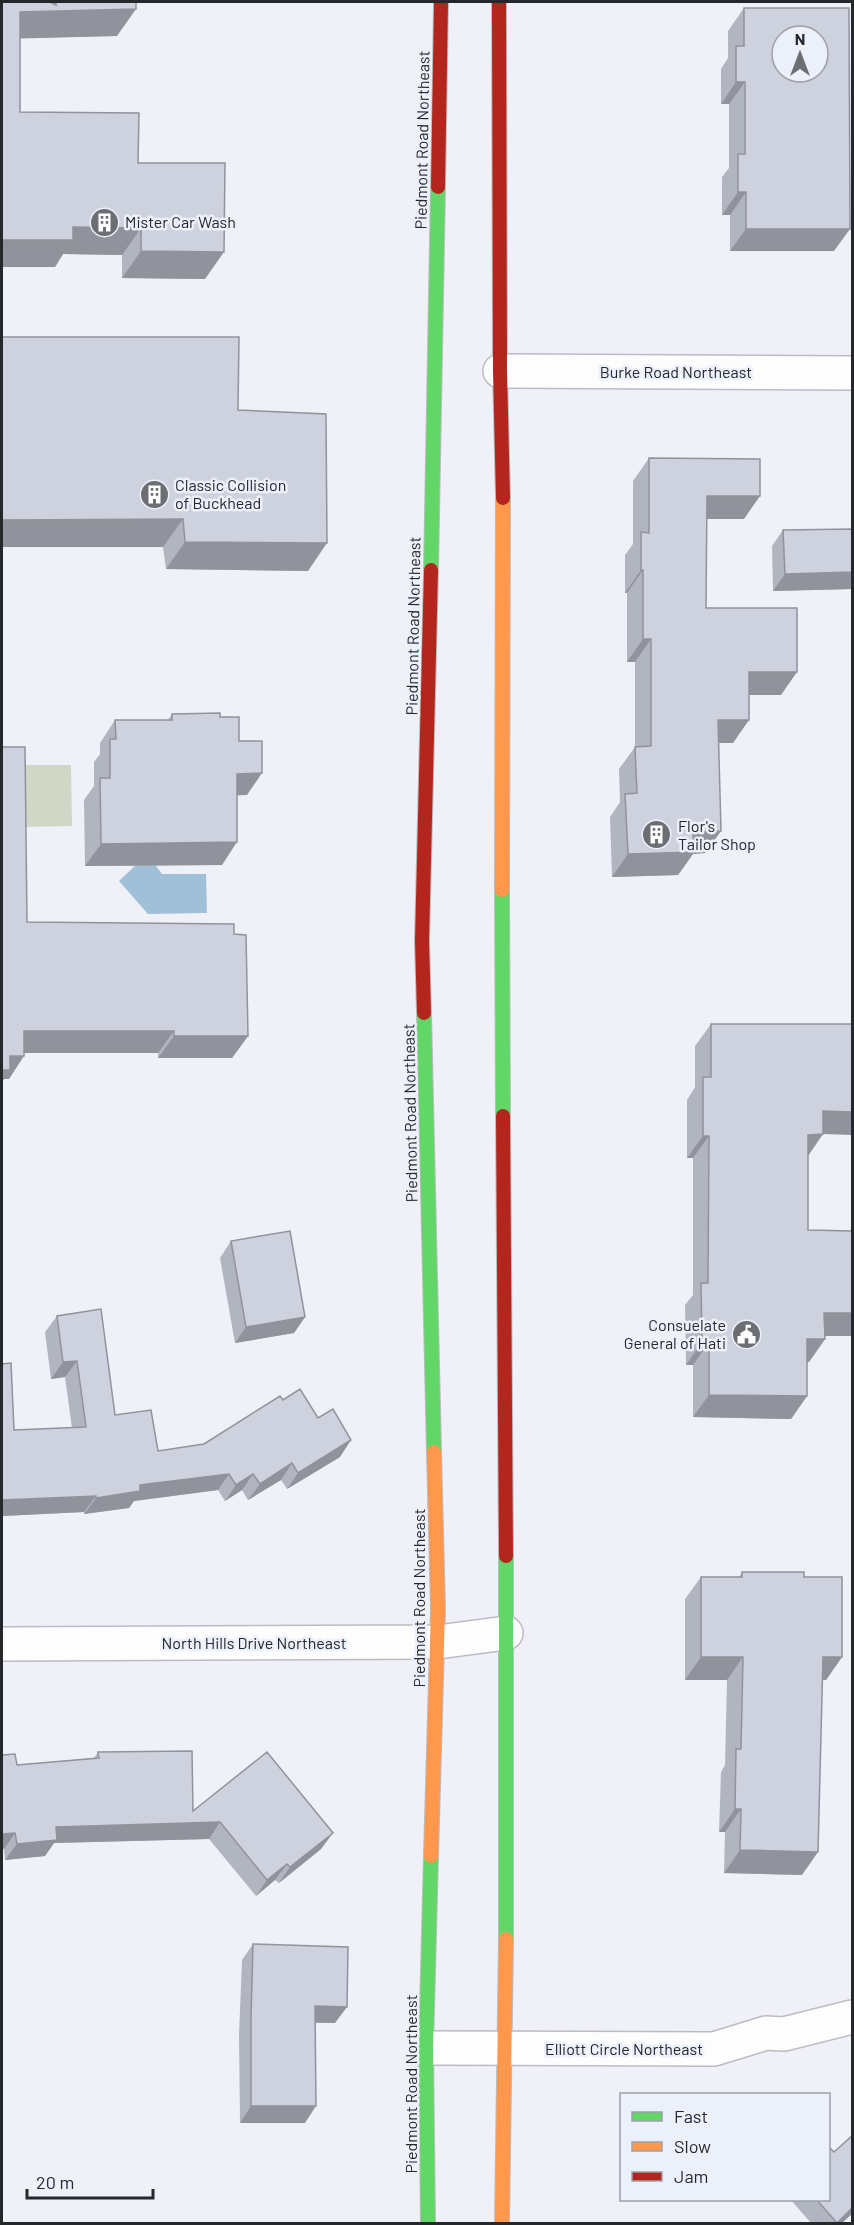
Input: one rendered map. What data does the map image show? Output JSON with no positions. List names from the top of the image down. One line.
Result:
{"streets":{"main road":["Piedmont Road Northeast"],"street":["Burke Road Northeast","North Hills Drive Northeast","Elliott Circle Northeast"]},"crossings":[["Piedmont Road Northeast","North Hills Drive Northeast"],["Piedmont Road Northeast","Elliott Circle Northeast"]],"places":{"building":["Mister Car Wash","Classic Collision of Buckhead","Flor's Tailor Shop"],"public building":["Consuelate General of Hati"]},"legend":["Fast","Slow","Jam"],"scale_bar":"20 m","north":"top"}
